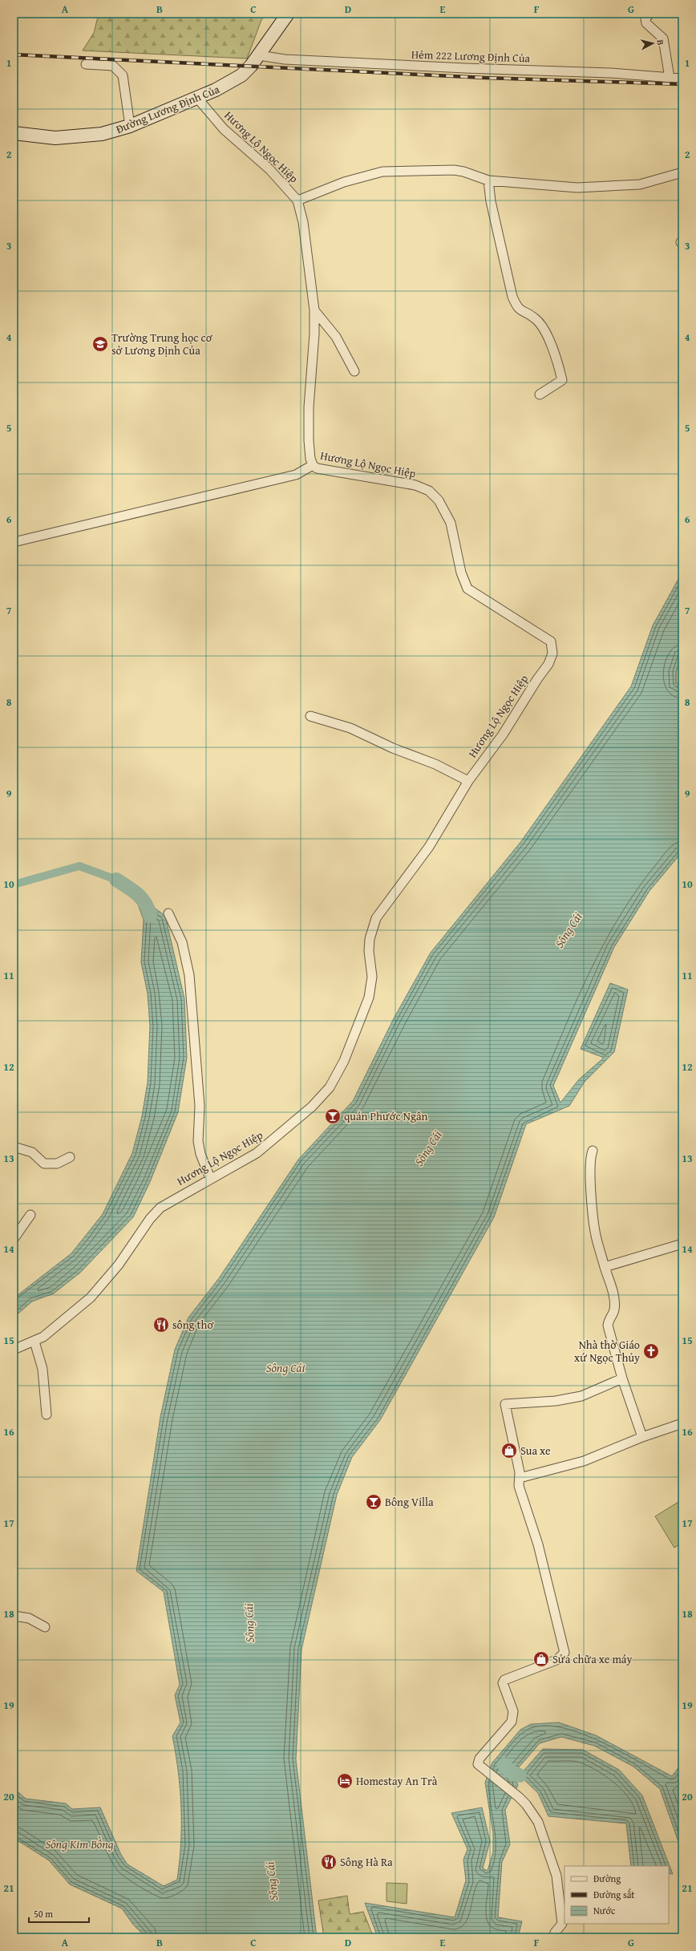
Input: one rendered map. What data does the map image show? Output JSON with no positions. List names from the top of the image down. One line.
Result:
{"streets":{"street":["Hẻm 222 Lương Định Của","Đường Lương Định Của","Hương Lộ Ngọc Hiệp"]},"crossings":[["Hẻm 222 Lương Định Của","Đường Lương Định Của"],["Đường Lương Định Của","Hương Lộ Ngọc Hiệp"]],"water":["Sông Cái","Sông Kim Bồng"],"places":{"school or university":["Trường Trung học cơ sở Lương Định Của"],"bar":["quán Phước Ngân","Bông Villa"],"restaurant":["sông thơ","Sông Hà Ra"],"church":["Nhà thờ Giáo xứ Ngọc Thủy"],"shop":["Sua xe","Sửa chữa xe máy"],"hotel":["Homestay An Trà"]},"legend":["Đường","Đường sắt","Nước"],"scale_bar":"50 m","north":"right","grid":{"columns":["A","B","C","D","E","F","G"],"rows":["1","2","3","4","5","6","7","8","9","10","11","12","13","14","15","16","17","18","19","20","21"]}}
